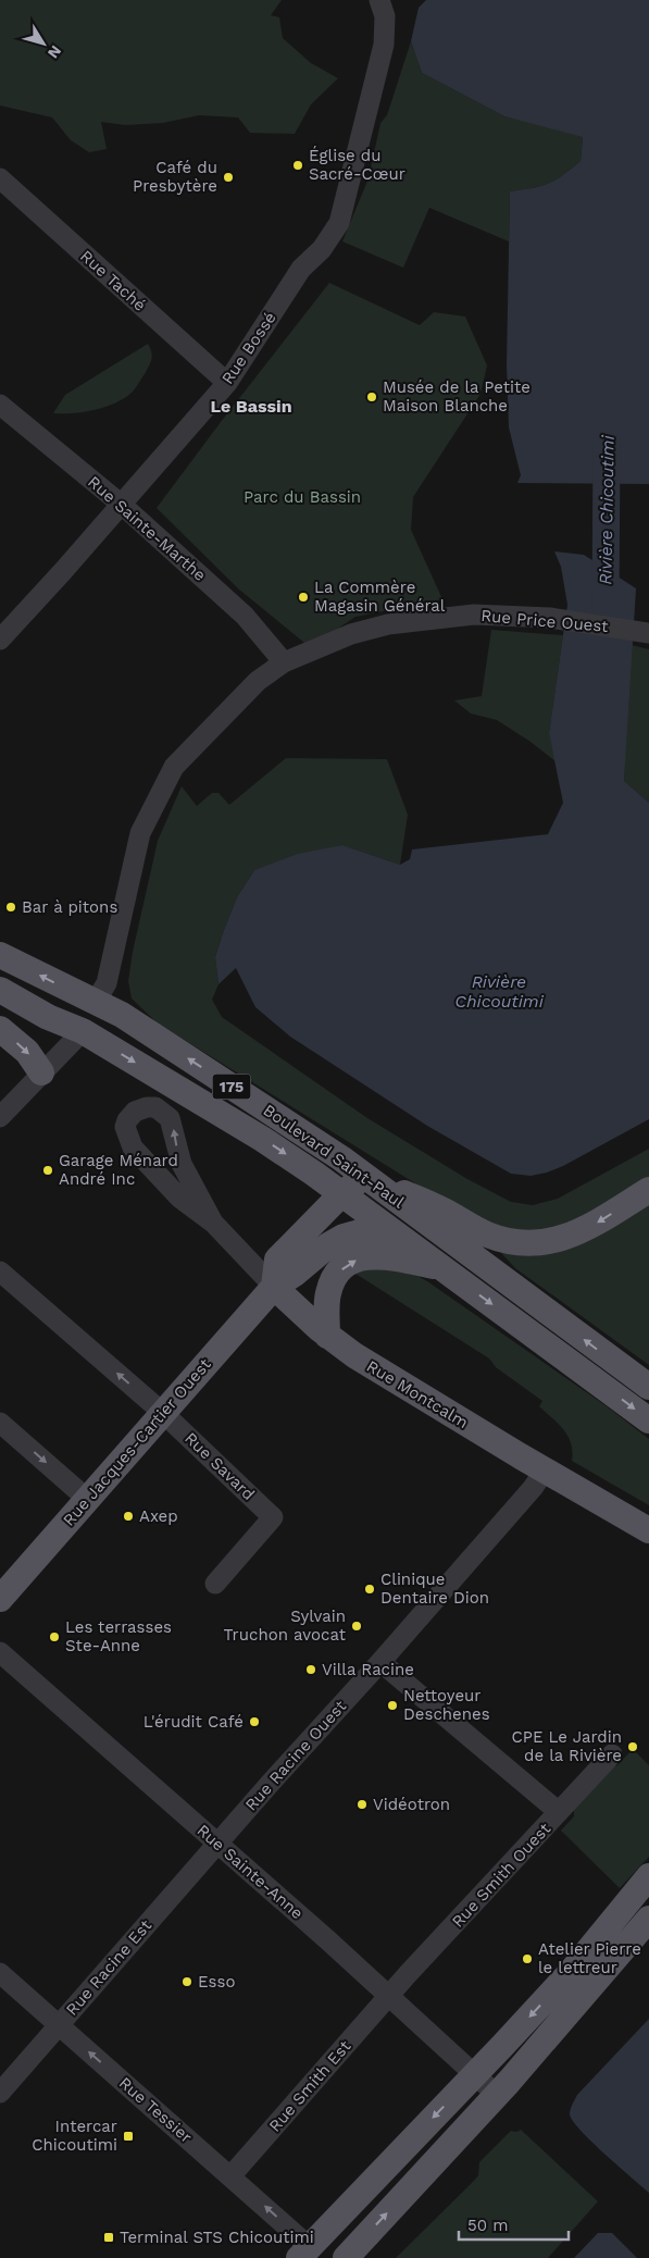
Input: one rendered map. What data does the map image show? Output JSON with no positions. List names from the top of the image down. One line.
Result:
{"streets":{"main road":["Rue Price Ouest","175","Boulevard Saint-Paul","Rue Montcalm","Rue Jacques-Cartier Ouest"],"street":["Rue Taché","Rue Bossé","Rue Sainte-Marthe","Rue Savard","Rue Racine Ouest","Rue Sainte-Anne","Rue Smith Ouest","Rue Racine Est","Rue Smith Est","Rue Tessier"]},"crossings":[["Rue Taché","Rue Bossé"],["Rue Bossé","Rue Sainte-Marthe"],["Rue Sainte-Marthe","Rue Price Ouest"],["Rue Price Ouest","Boulevard Saint-Paul"],["Boulevard Saint-Paul","Rue Jacques-Cartier Ouest"],["Rue Montcalm","Rue Jacques-Cartier Ouest"],["Rue Montcalm","Rue Racine Ouest"],["Rue Jacques-Cartier Ouest","Rue Savard"],["Rue Racine Ouest","Rue Sainte-Anne"],["Rue Racine Ouest","Rue Racine Est"],["Rue Sainte-Anne","Rue Smith Ouest"],["Rue Sainte-Anne","Rue Racine Est"],["Rue Sainte-Anne","Rue Smith Est"],["Rue Smith Ouest","Rue Smith Est"],["Rue Racine Est","Rue Tessier"],["Rue Smith Est","Rue Tessier"]],"one_way":["Rue Tessier"],"districts":["Le Bassin"],"water":["Rivière Chicoutimi"],"parks":["Parc du Bassin"],"places":{"other":["Église du Sacré-Cœur","Café du Presbytère","Musée de la Petite Maison Blanche","La Commère Magasin Général","Bar à pitons","Garage Ménard André Inc","Axep","Clinique Dentaire Dion","Sylvain Truchon avocat","Les terrasses Ste-Anne","Villa Racine","Nettoyeur Deschenes","L'érudit Café","CPE Le Jardin de la Rivière","Vidéotron","Atelier Pierre le lettreur","Esso"],"transit":["Intercar Chicoutimi","Terminal STS Chicoutimi"]},"scale_bar":"50 m","north":"bottom right"}
